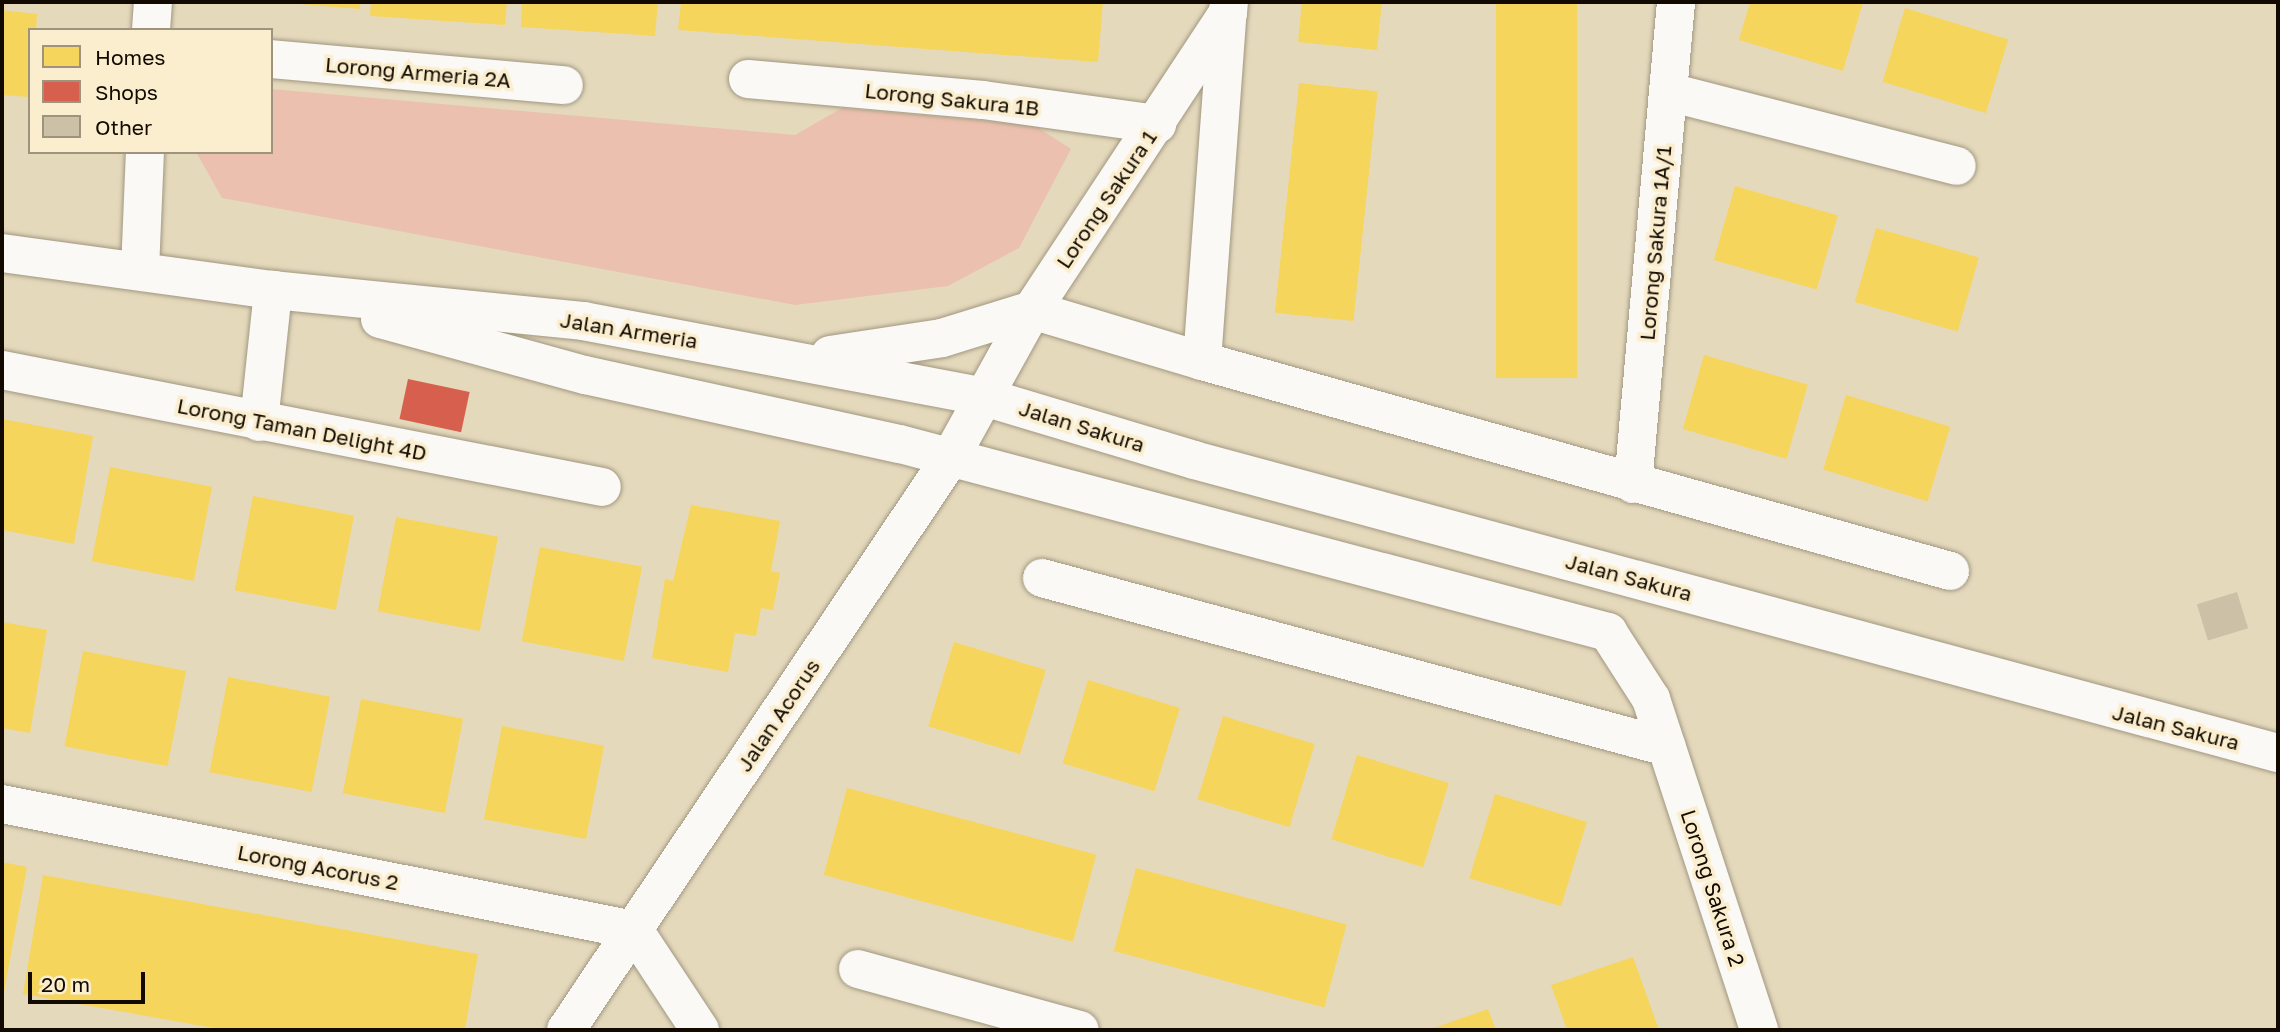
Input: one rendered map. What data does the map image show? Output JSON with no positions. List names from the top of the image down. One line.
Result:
{"streets":{"street":["Lorong Armeria 2A","Lorong Sakura 1B","Lorong Sakura 1","Lorong Sakura 1A/1","Jalan Armeria","Jalan Sakura","Lorong Taman Delight 4D","Jalan Acorus","Lorong Acorus 2","Lorong Sakura 2"]},"crossings":[["Lorong Sakura 1B","Lorong Sakura 1"],["Lorong Sakura 1","Jalan Armeria"],["Lorong Sakura 1","Jalan Sakura"],["Lorong Sakura 1","Jalan Acorus"],["Jalan Armeria","Jalan Sakura"],["Jalan Armeria","Jalan Acorus"],["Jalan Sakura","Jalan Acorus"],["Jalan Acorus","Lorong Acorus 2"]],"legend":["Homes","Shops","Other"],"scale_bar":"20 m"}
